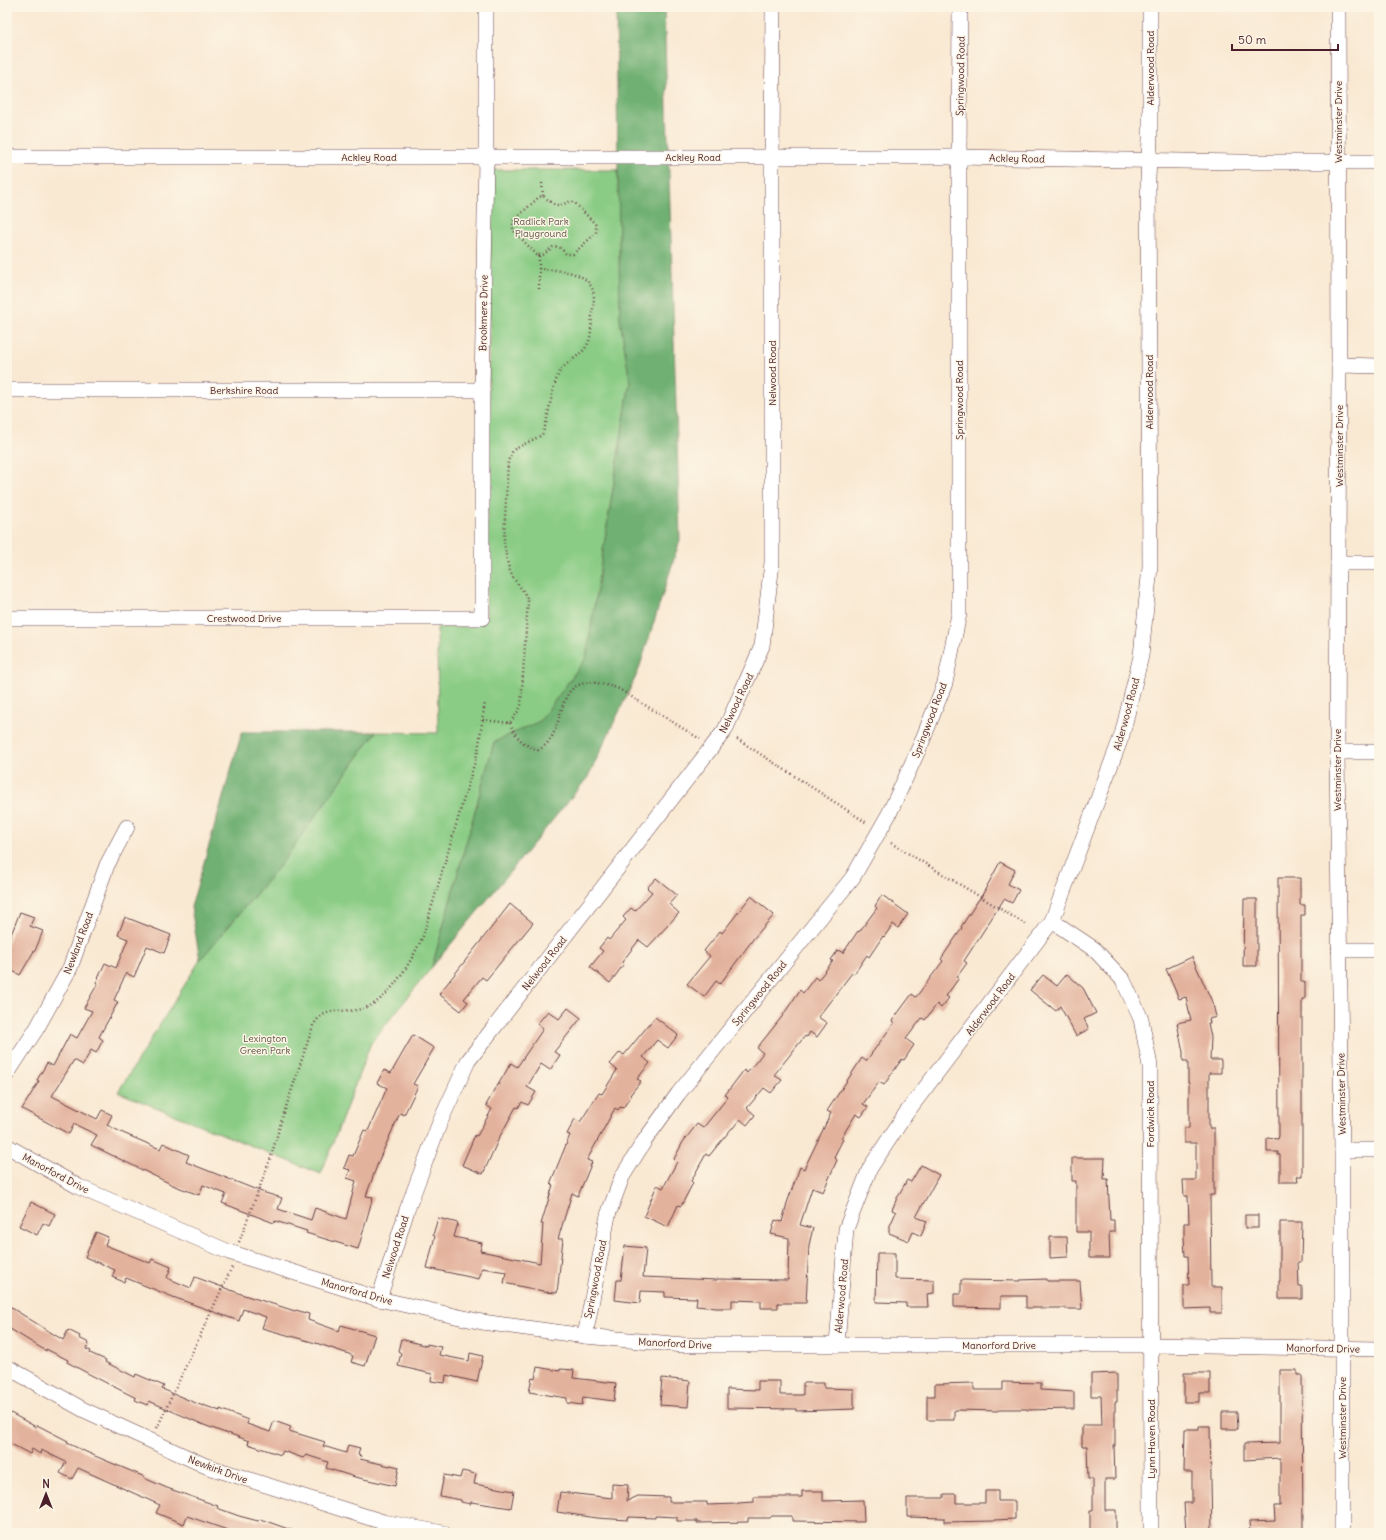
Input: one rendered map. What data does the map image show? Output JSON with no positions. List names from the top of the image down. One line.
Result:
{"streets":{"street":["Alderwood Road","Springwood Road","Westminster Drive","Ackley Road","Brookmere Drive","Nelwood Road","Berkshire Road","Crestwood Drive","Newland Road","Fordwick Road","Manorford Drive","Lynn Haven Road","Newkirk Drive"]},"crossings":[["Alderwood Road","Ackley Road"],["Alderwood Road","Fordwick Road"],["Alderwood Road","Manorford Drive"],["Springwood Road","Ackley Road"],["Springwood Road","Manorford Drive"],["Westminster Drive","Ackley Road"],["Westminster Drive","Manorford Drive"],["Ackley Road","Brookmere Drive"],["Ackley Road","Nelwood Road"],["Brookmere Drive","Berkshire Road"],["Brookmere Drive","Crestwood Drive"],["Nelwood Road","Manorford Drive"],["Fordwick Road","Manorford Drive"],["Fordwick Road","Lynn Haven Road"],["Manorford Drive","Lynn Haven Road"]],"parks":["Radlick Park Playground","Lexington Green Park"],"scale_bar":"50 m","north":"top"}
